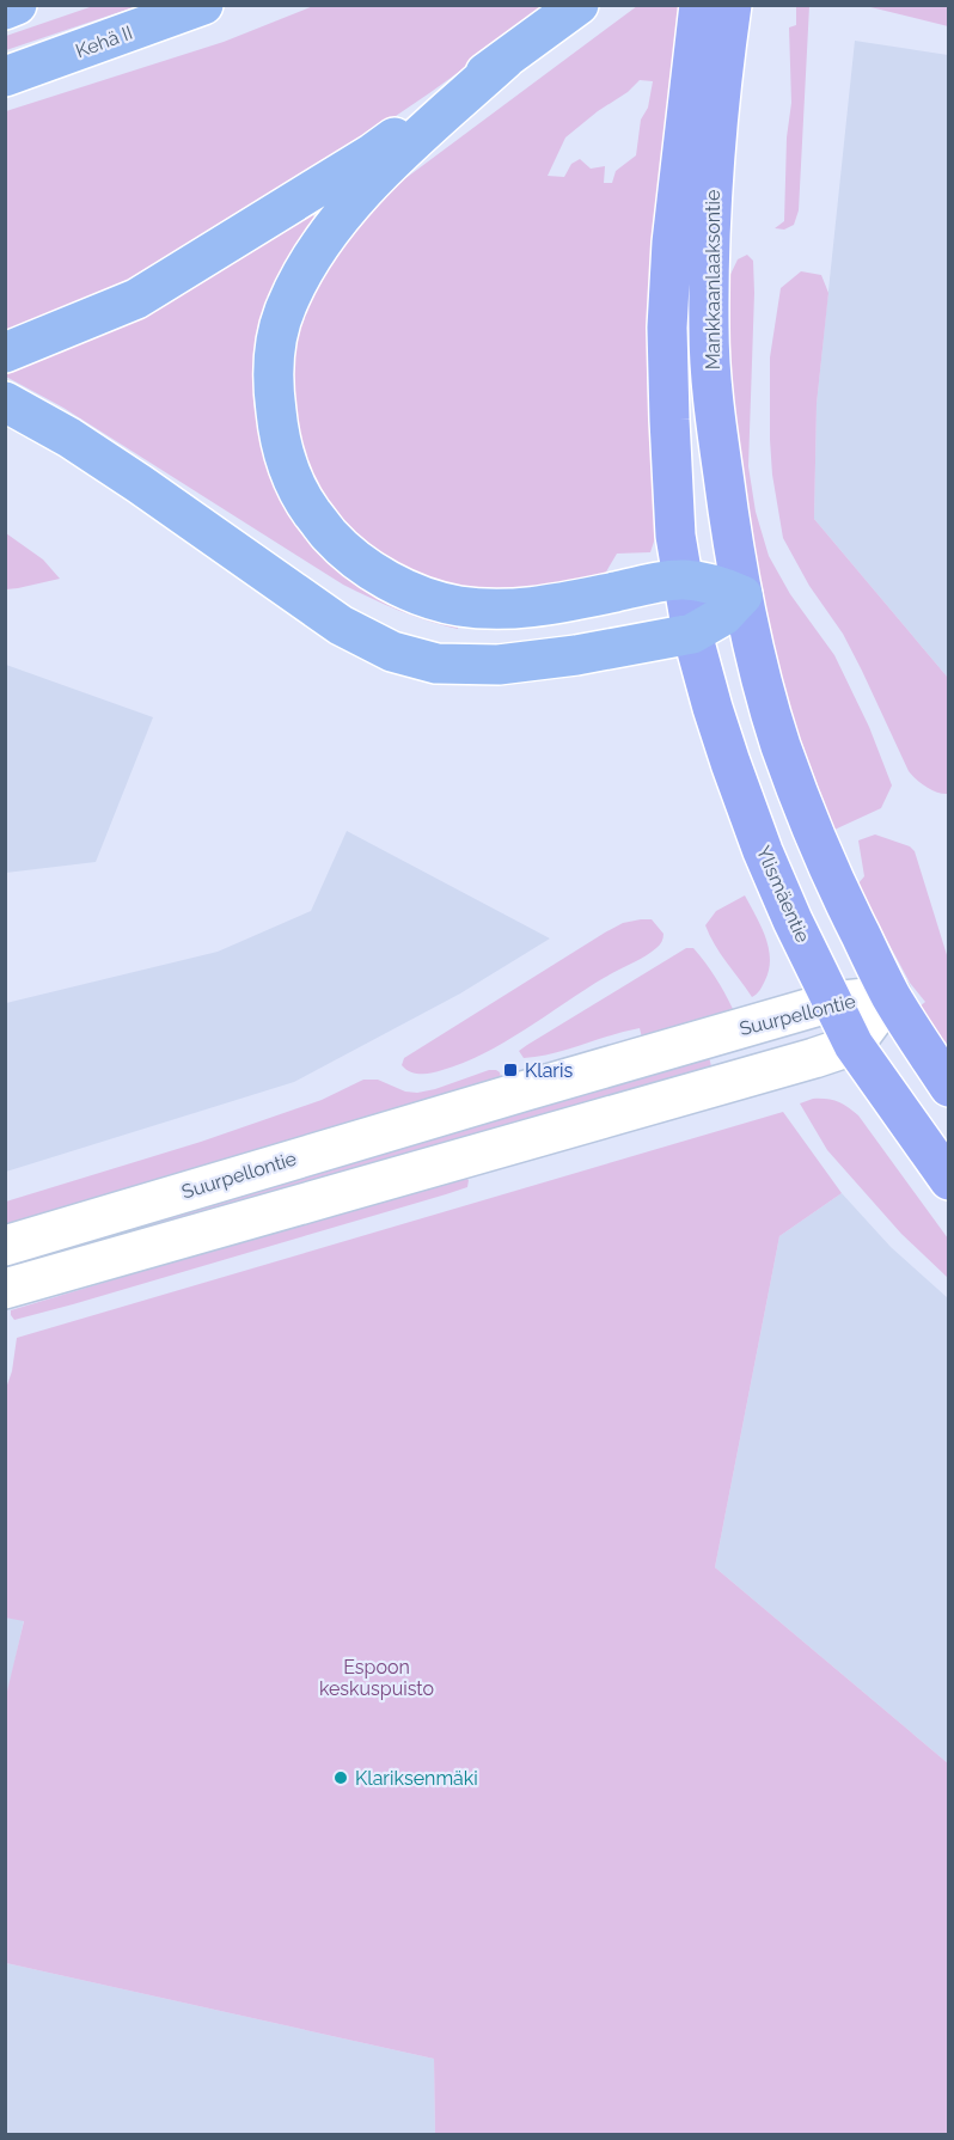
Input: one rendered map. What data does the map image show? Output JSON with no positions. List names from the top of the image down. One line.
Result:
{"streets":{"highway":["Kehä II"],"main road":["Mankkaanlaaksontie","Ylismäentie","Suurpellontie"]},"crossings":[["Mankkaanlaaksontie","Ylismäentie"],["Ylismäentie","Suurpellontie"]],"parks":["Espoon keskuspuisto"],"places":{"transit":["Klaris"],"other":["Klariksenmäki"]}}
